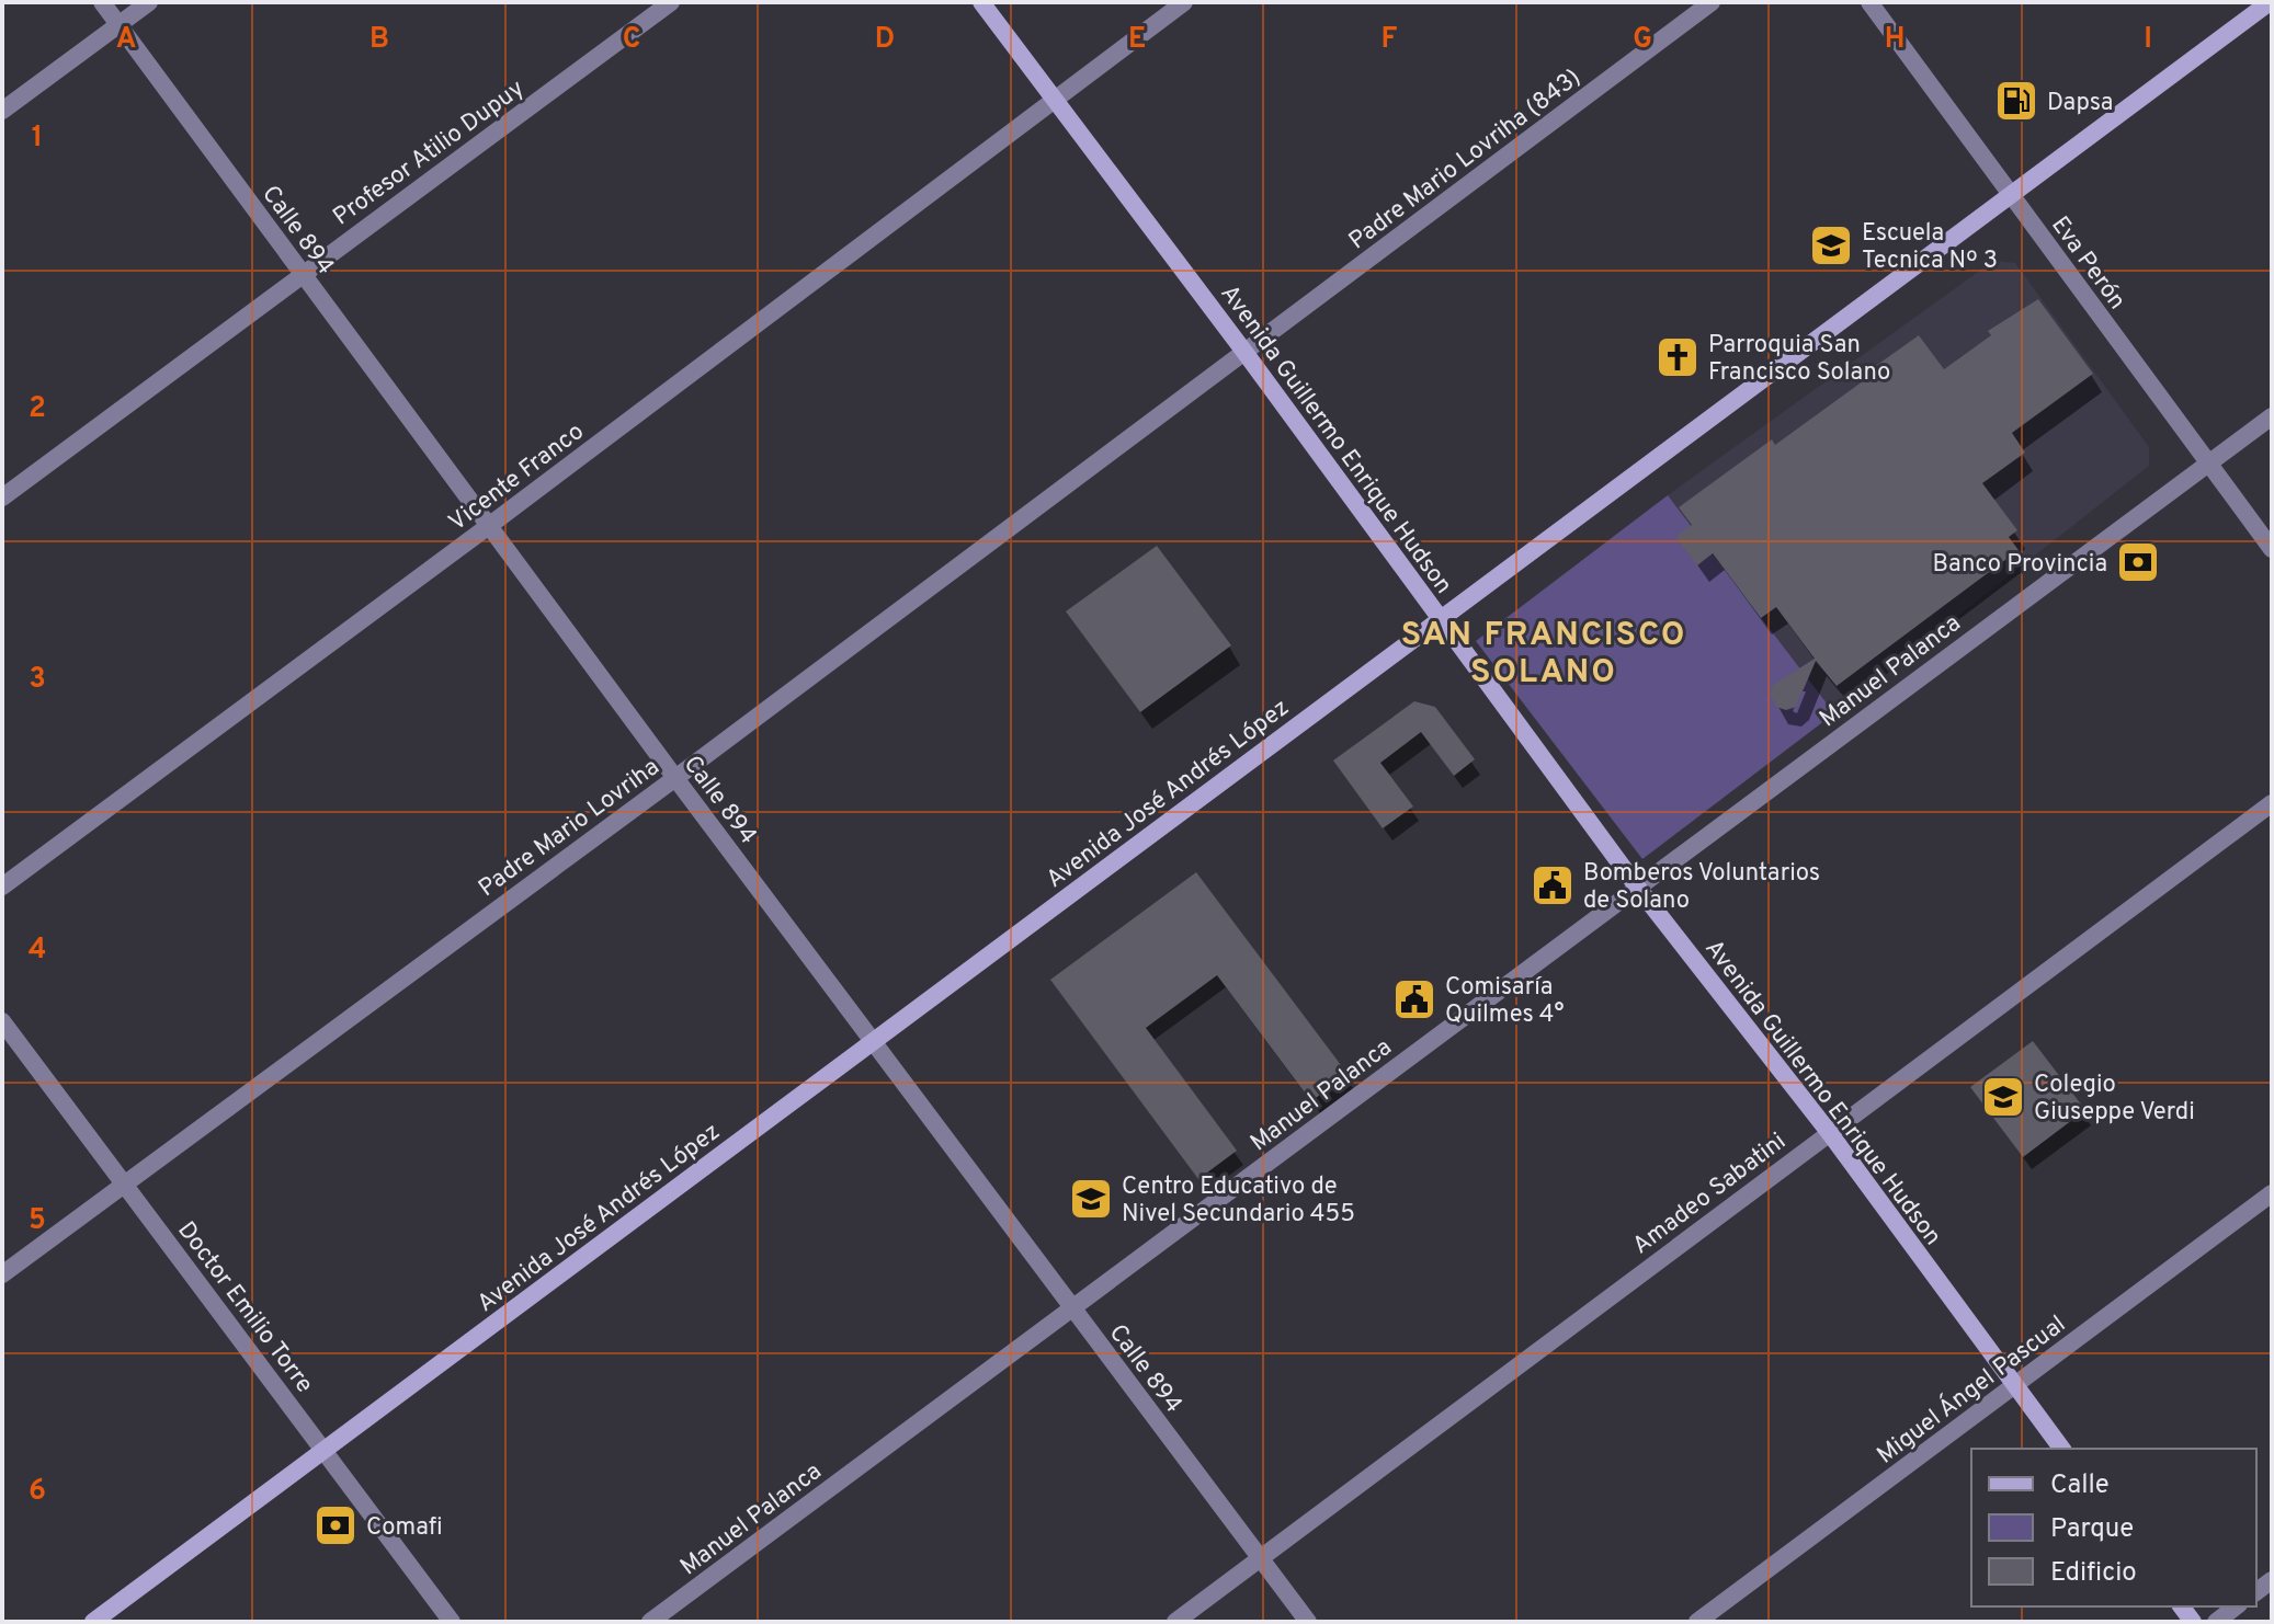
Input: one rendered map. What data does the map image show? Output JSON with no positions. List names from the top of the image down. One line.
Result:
{"streets":{"main road":["Avenida Guillermo Enrique Hudson","Avenida José Andrés López"],"street":["Profesor Atilio Dupuy","Padre Mario Lovriha (843)","Calle 894","Eva Perón","Vicente Franco","Manuel Palanca","Padre Mario Lovriha","Amadeo Sabatini","Doctor Emilio Torre","Miguel Ángel Pascual"]},"crossings":[["Profesor Atilio Dupuy","Calle 894"],["Padre Mario Lovriha (843)","Avenida Guillermo Enrique Hudson"],["Padre Mario Lovriha (843)","Padre Mario Lovriha"],["Calle 894","Vicente Franco"],["Calle 894","Manuel Palanca"],["Calle 894","Avenida José Andrés López"],["Calle 894","Padre Mario Lovriha"],["Calle 894","Amadeo Sabatini"],["Eva Perón","Manuel Palanca"],["Eva Perón","Avenida José Andrés López"],["Avenida Guillermo Enrique Hudson","Vicente Franco"],["Avenida Guillermo Enrique Hudson","Manuel Palanca"],["Avenida Guillermo Enrique Hudson","Avenida José Andrés López"],["Avenida Guillermo Enrique Hudson","Padre Mario Lovriha"],["Avenida Guillermo Enrique Hudson","Amadeo Sabatini"],["Avenida Guillermo Enrique Hudson","Miguel Ángel Pascual"],["Avenida José Andrés López","Doctor Emilio Torre"],["Padre Mario Lovriha","Doctor Emilio Torre"]],"districts":["SAN FRANCISCO SOLANO"],"places":{"fuel station":["Dapsa"],"school or university":["Escuela Tecnica Nº 3","Colegio Giuseppe Verdi","Centro Educativo de Nivel Secundario 455"],"church":["Parroquia San Francisco Solano"],"bank":["Banco Provincia","Comafi"],"public building":["Bomberos Voluntarios de Solano","Comisaría Quilmes 4°"]},"legend":["Calle","Parque","Edificio"],"grid":{"columns":["A","B","C","D","E","F","G","H","I"],"rows":["1","2","3","4","5","6"]}}
